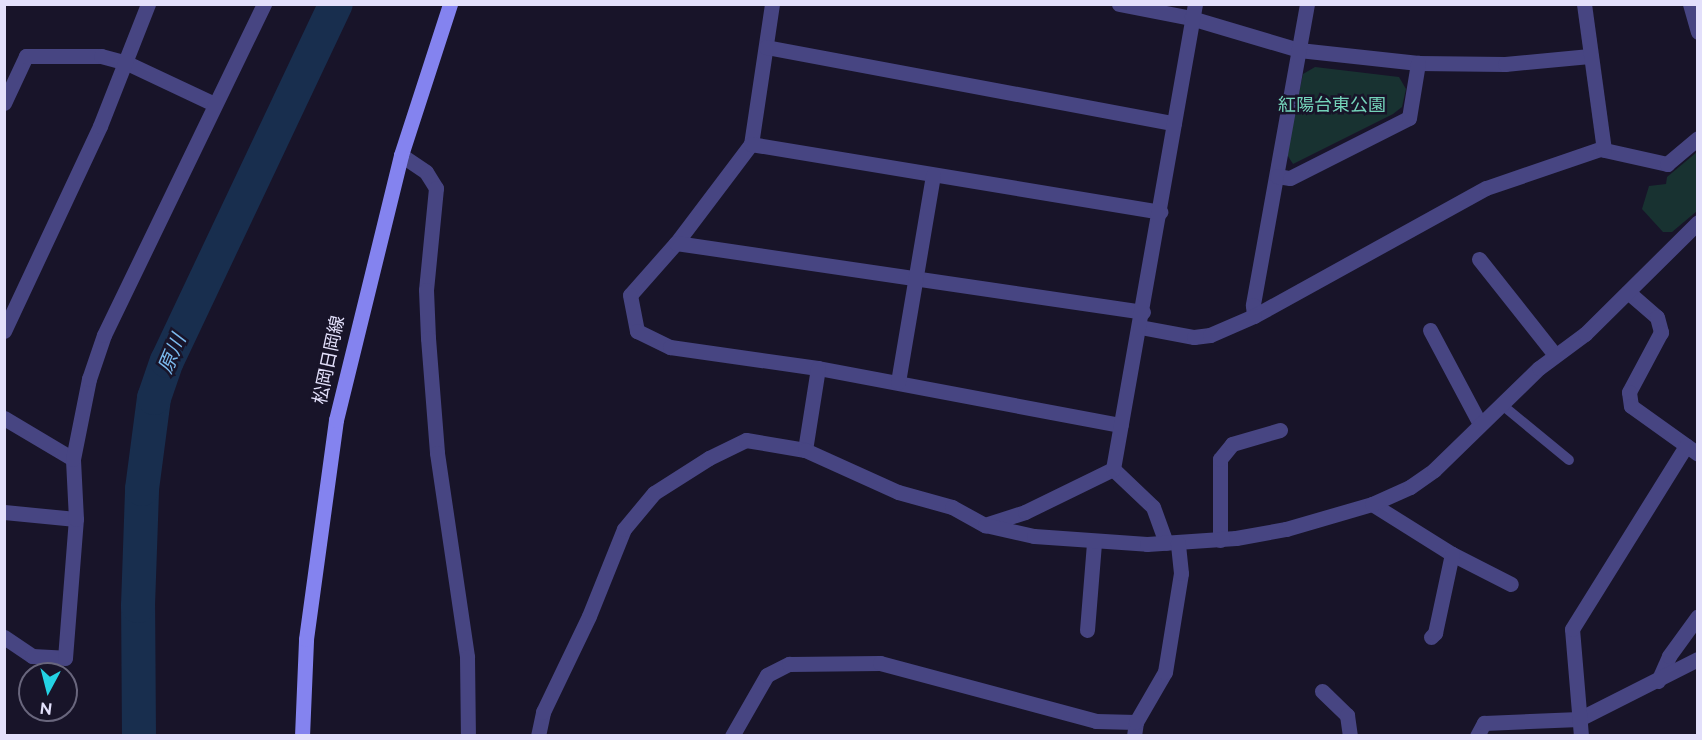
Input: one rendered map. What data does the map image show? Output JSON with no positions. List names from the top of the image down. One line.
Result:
{"streets":{"main road":["松岡日岡線"]},"water":["原川"],"parks":["紅陽台東公園"],"north":"bottom"}
